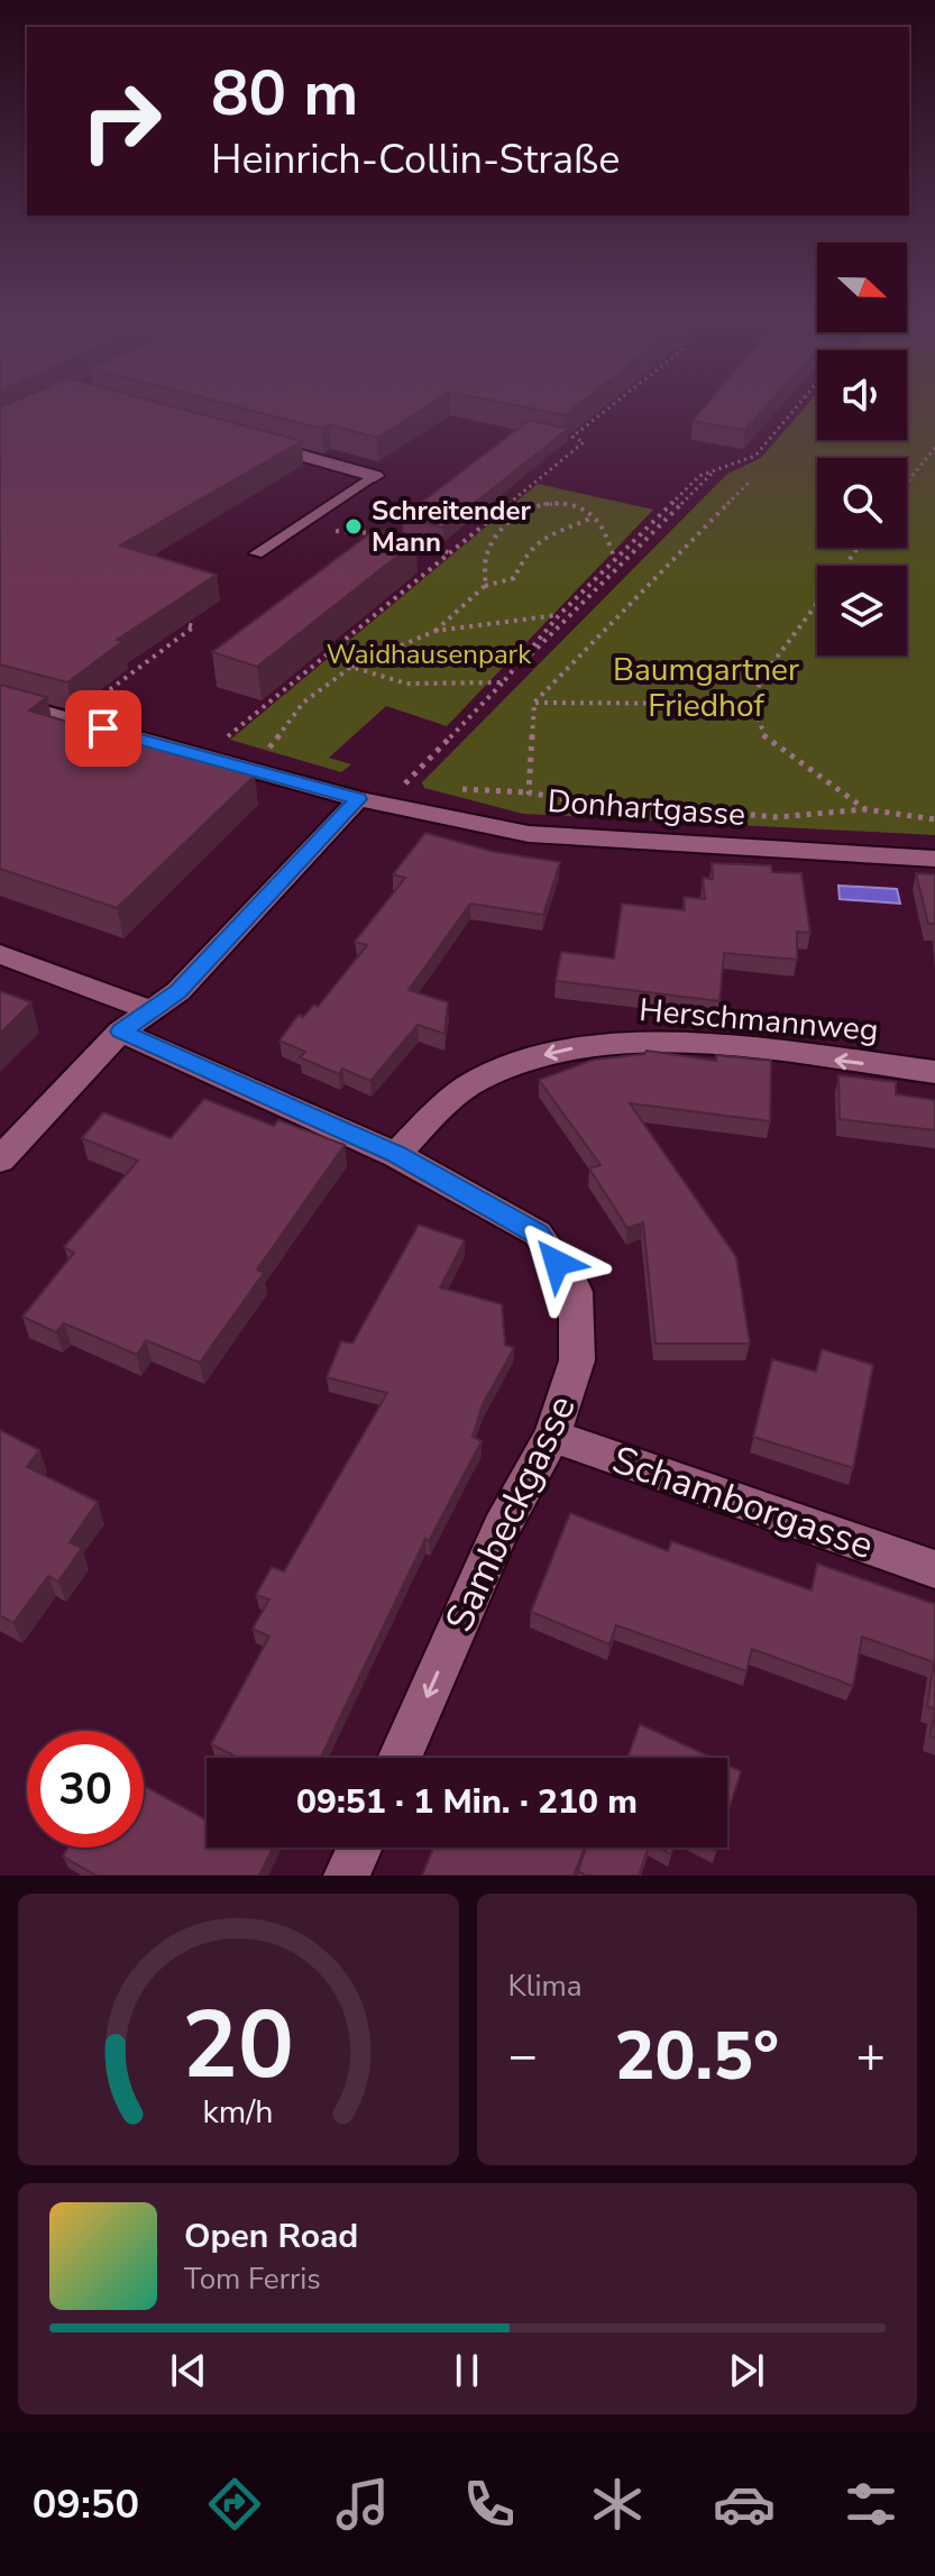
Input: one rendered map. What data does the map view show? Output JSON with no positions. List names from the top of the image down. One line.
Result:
{"streets":{"street":["Donhartgasse","Herschmannweg","Schamborgasse","Sambeckgasse"]},"crossings":[["Herschmannweg","Sambeckgasse"],["Schamborgasse","Sambeckgasse"]],"one_way":["Herschmannweg"],"parks":["Waidhausenpark","Baumgartner Friedhof"],"places":["Schreitender Mann"],"north":"right","page":{"turn":["80 m","Heinrich-Collin-Straße"],"limit":"30","trip":"09:51 · 1 Min. · 210 m","tile":"Klima","heat":["−","20.5°","+"],"song":["Open Road","Tom Ferris"],"tabs":"09:50","gauge":["20","km/h"]}}
